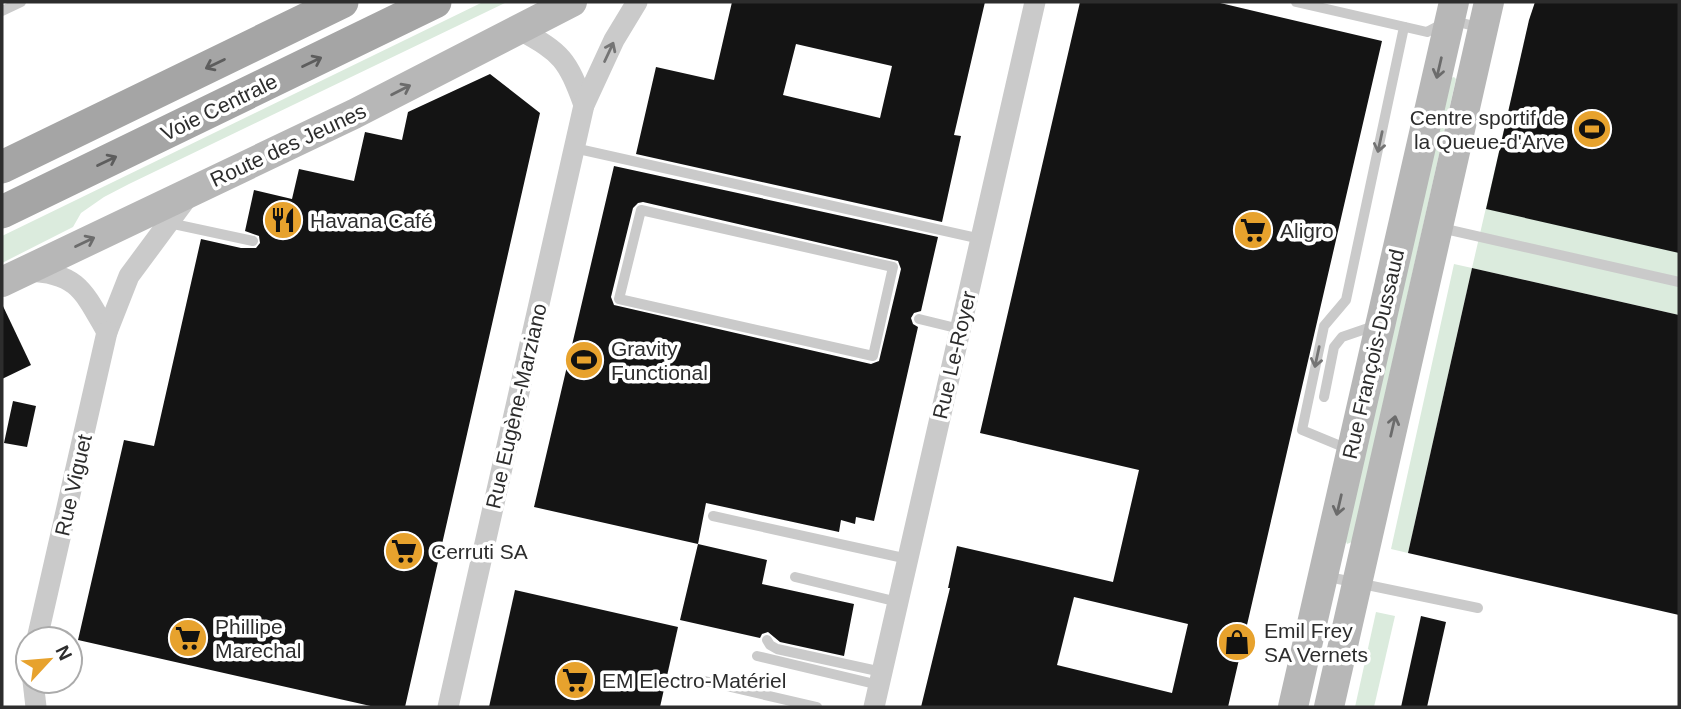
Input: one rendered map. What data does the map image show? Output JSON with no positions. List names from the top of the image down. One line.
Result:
{"streets":{"main road":["Voie Centrale","Route des Jeunes","Rue François-Dussaud"],"street":["Rue Le-Royer","Rue Eugène-Marziano","Rue Viguet"]},"crossings":[["Route des Jeunes","Rue Viguet"]],"one_way":["Route des Jeunes"],"places":{"sports":["Centre sportif de la Queue-d'Arve","Gravity Functional"],"restaurant":["Havana Café"],"supermarket":["Aligro","Cerruti SA","Phillipe Marechal","EM Electro-Matériel"],"shop":["Emil Frey SA Vernets"]},"north":"top right"}
